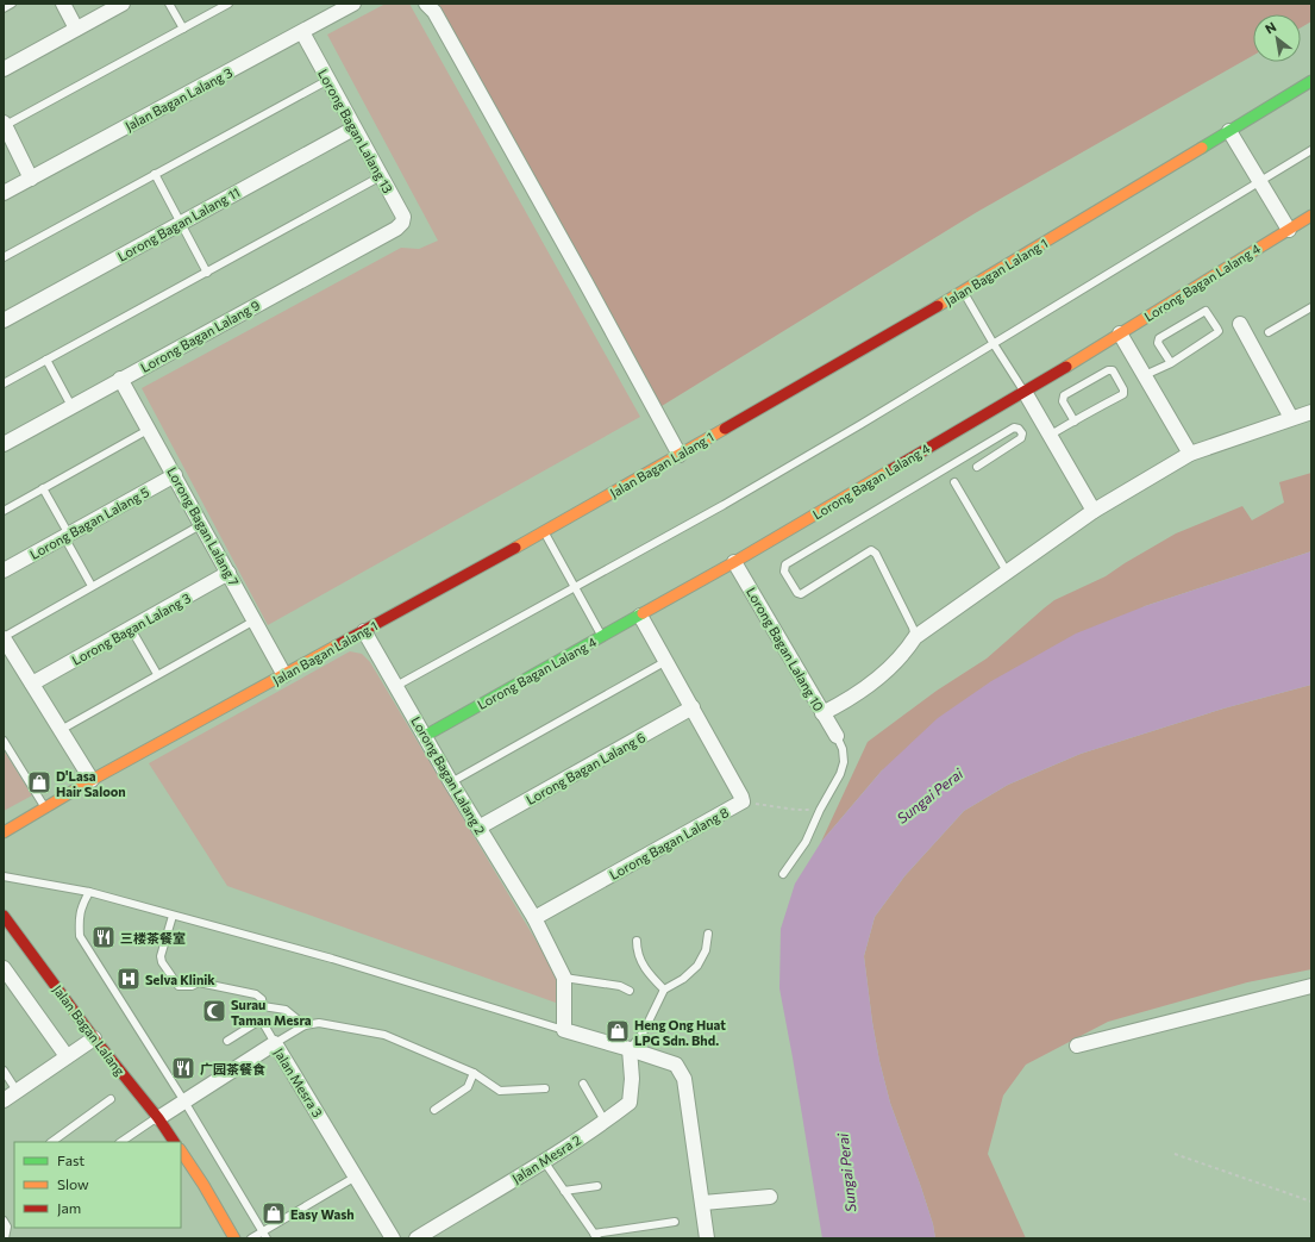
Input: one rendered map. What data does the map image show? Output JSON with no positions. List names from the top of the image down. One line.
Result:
{"streets":{"main road":["Jalan Bagan Lalang 1","Lorong Bagan Lalang 4","Jalan Bagan Lalang"],"street":["Jalan Bagan Lalang 3","Lorong Bagan Lalang 13","Lorong Bagan Lalang 11","Lorong Bagan Lalang 9","Lorong Bagan Lalang 5","Lorong Bagan Lalang 7","Lorong Bagan Lalang 3","Lorong Bagan Lalang 10","Lorong Bagan Lalang 6","Lorong Bagan Lalang 2","Lorong Bagan Lalang 8","Jalan Mesra 3","Jalan Mesra 2"]},"crossings":[["Jalan Bagan Lalang 3","Lorong Bagan Lalang 13"],["Lorong Bagan Lalang 13","Lorong Bagan Lalang 11"],["Lorong Bagan Lalang 13","Lorong Bagan Lalang 9"],["Jalan Bagan Lalang 1","Lorong Bagan Lalang 7"],["Jalan Bagan Lalang 1","Lorong Bagan Lalang 2"],["Lorong Bagan Lalang 4","Lorong Bagan Lalang 10"],["Lorong Bagan Lalang 4","Lorong Bagan Lalang 2"],["Lorong Bagan Lalang 4","Lorong Bagan Lalang 8"],["Lorong Bagan Lalang 9","Lorong Bagan Lalang 7"],["Lorong Bagan Lalang 5","Lorong Bagan Lalang 7"],["Lorong Bagan Lalang 7","Lorong Bagan Lalang 3"],["Lorong Bagan Lalang 6","Lorong Bagan Lalang 2"],["Lorong Bagan Lalang 6","Lorong Bagan Lalang 8"],["Lorong Bagan Lalang 2","Lorong Bagan Lalang 8"],["Jalan Bagan Lalang","Jalan Mesra 3"]],"water":["Sungai Perai"],"places":{"shop":["D'Lasa Hair Saloon","Heng Ong Huat LPG Sdn. Bhd.","Easy Wash"],"restaurant":["三楼茶餐室","广园茶餐食"],"hospital":["Selva Klinik"],"mosque":["Surau Taman Mesra"]},"legend":["Fast","Slow","Jam"],"north":"top left"}
